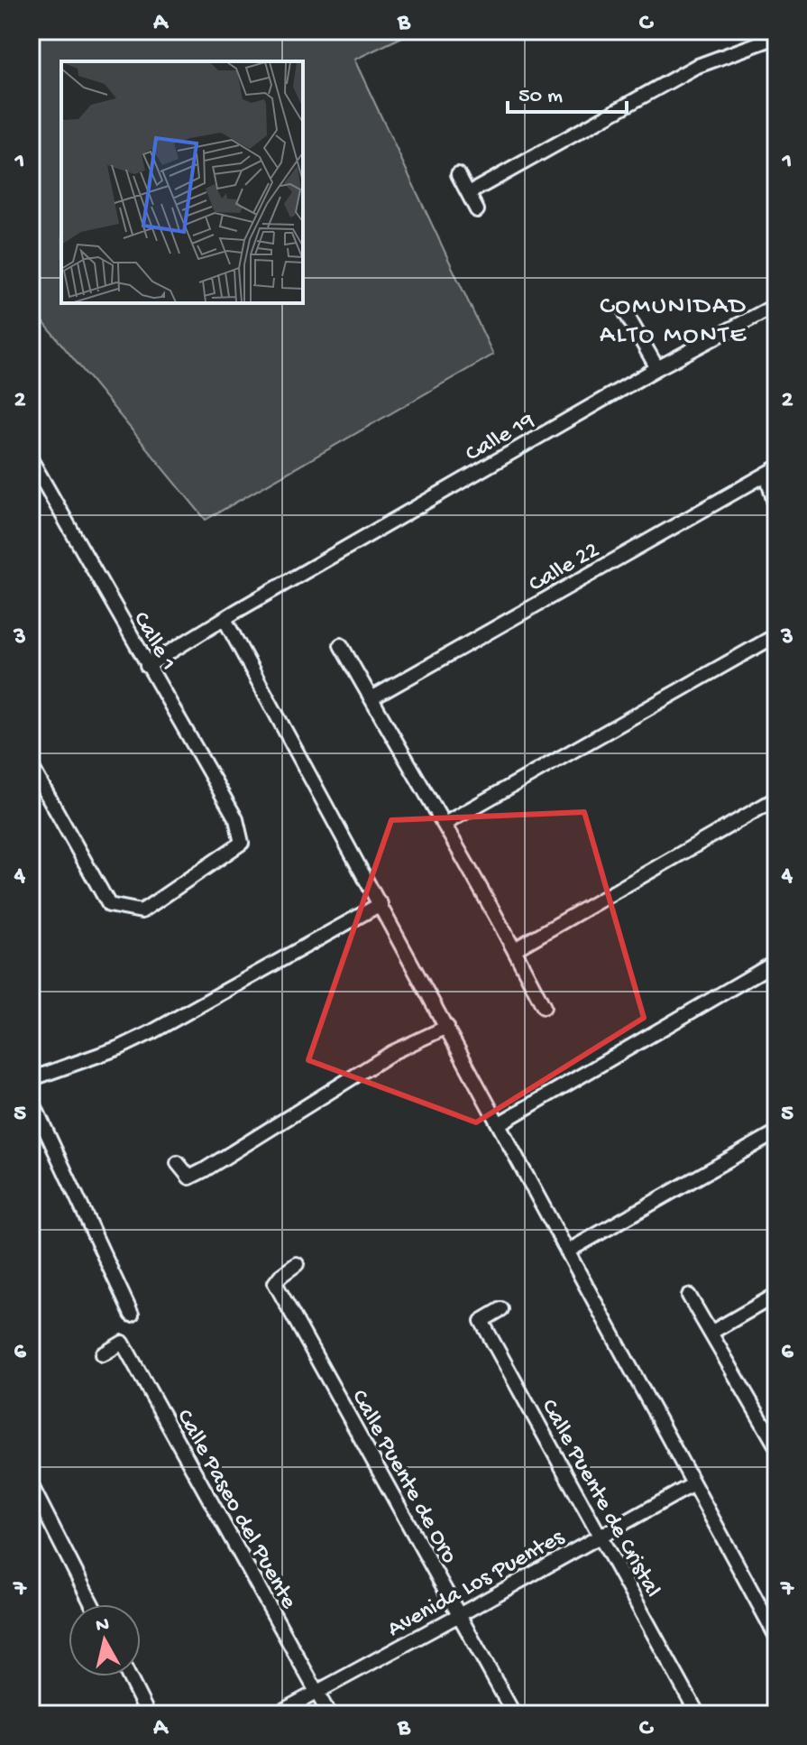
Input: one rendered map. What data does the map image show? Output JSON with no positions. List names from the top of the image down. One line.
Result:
{"streets":{"street":["Calle 19","Calle 22","Calle 1","Calle Puente de Oro","Calle Puente de Cristal","Calle Paseo del Puente","Avenida Los Puentes"]},"crossings":[["Calle 19","Calle 1"],["Calle Puente de Oro","Avenida Los Puentes"],["Calle Puente de Cristal","Avenida Los Puentes"],["Calle Paseo del Puente","Avenida Los Puentes"]],"districts":["COMUNIDAD ALTO MONTE"],"scale_bar":"50 m","north":"top","grid":{"columns":["A","B","C"],"rows":["1","2","3","4","5","6","7"]}}
